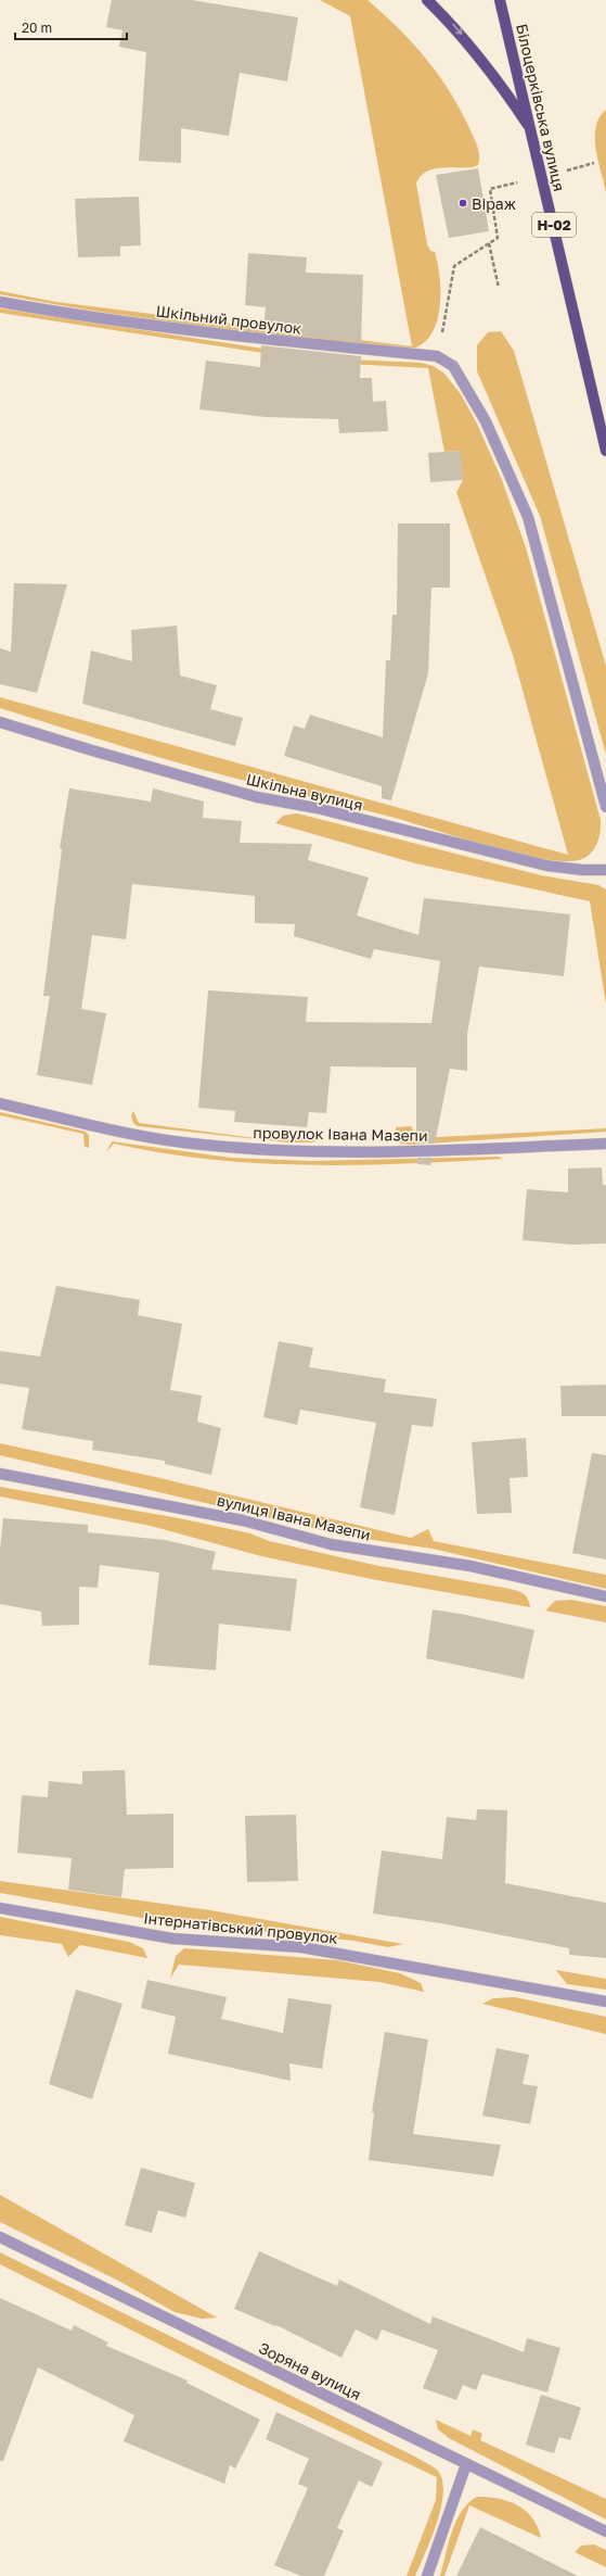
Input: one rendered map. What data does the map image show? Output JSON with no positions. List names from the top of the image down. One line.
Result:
{"streets":{"main road":["Білоцерківська вулиця","Н-02"],"street":["Шкільний провулок","Шкільна вулиця","провулок Івана Мазепи","вулиця Івана Мазепи","Інтернатівський провулок","Зоряна вулиця"]},"places":["Віраж"],"scale_bar":"20 m"}
